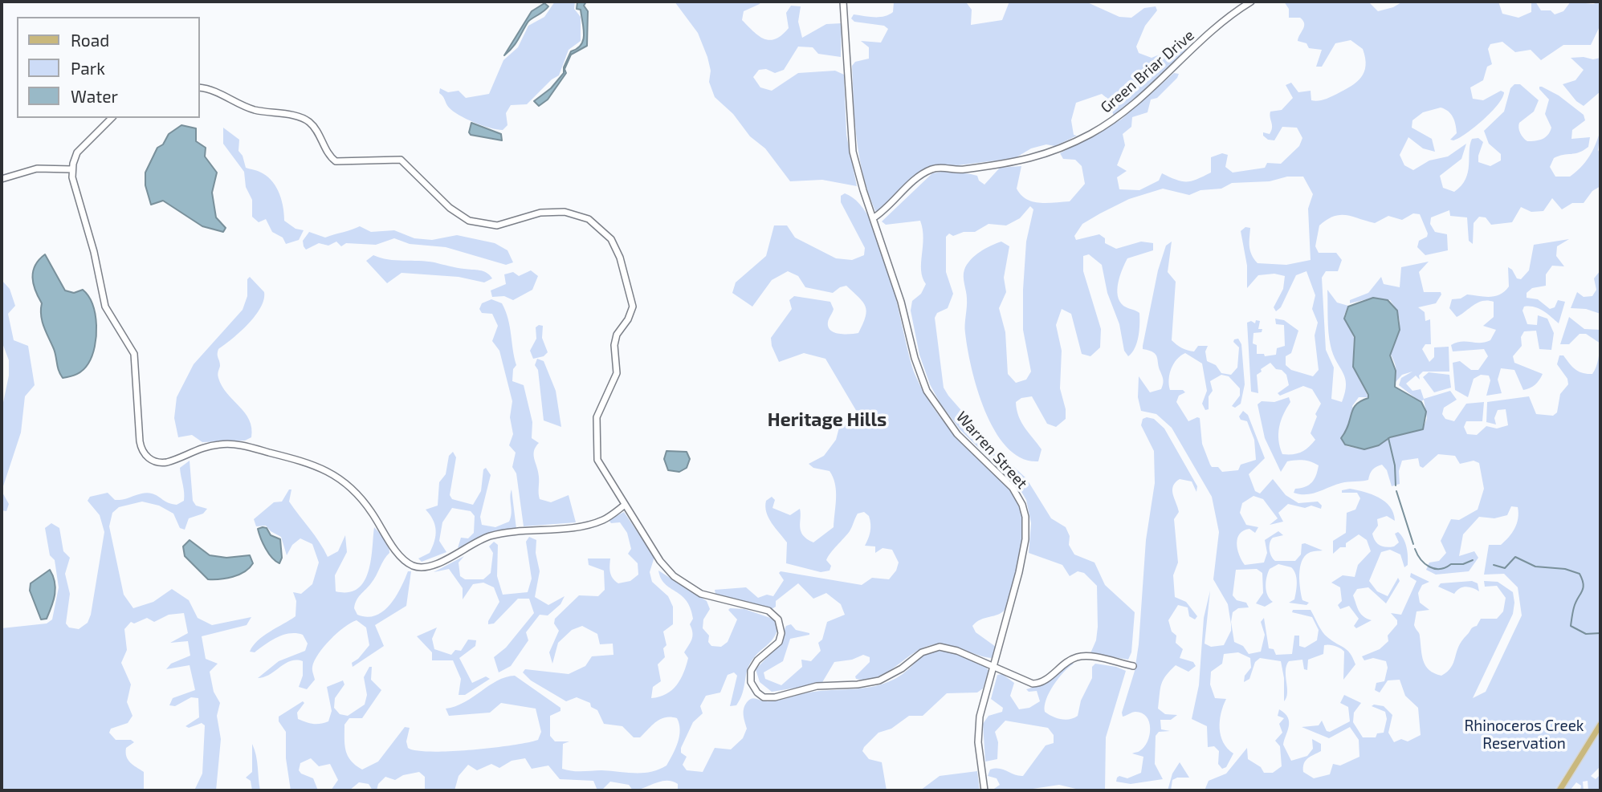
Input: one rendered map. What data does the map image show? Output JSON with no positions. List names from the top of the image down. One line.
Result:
{"streets":{"street":["Green Briar Drive","Warren Street"]},"crossings":[["Green Briar Drive","Warren Street"]],"districts":["Heritage Hills"],"parks":["Rhinoceros Creek Reservation"],"legend":["Road","Park","Water"]}
